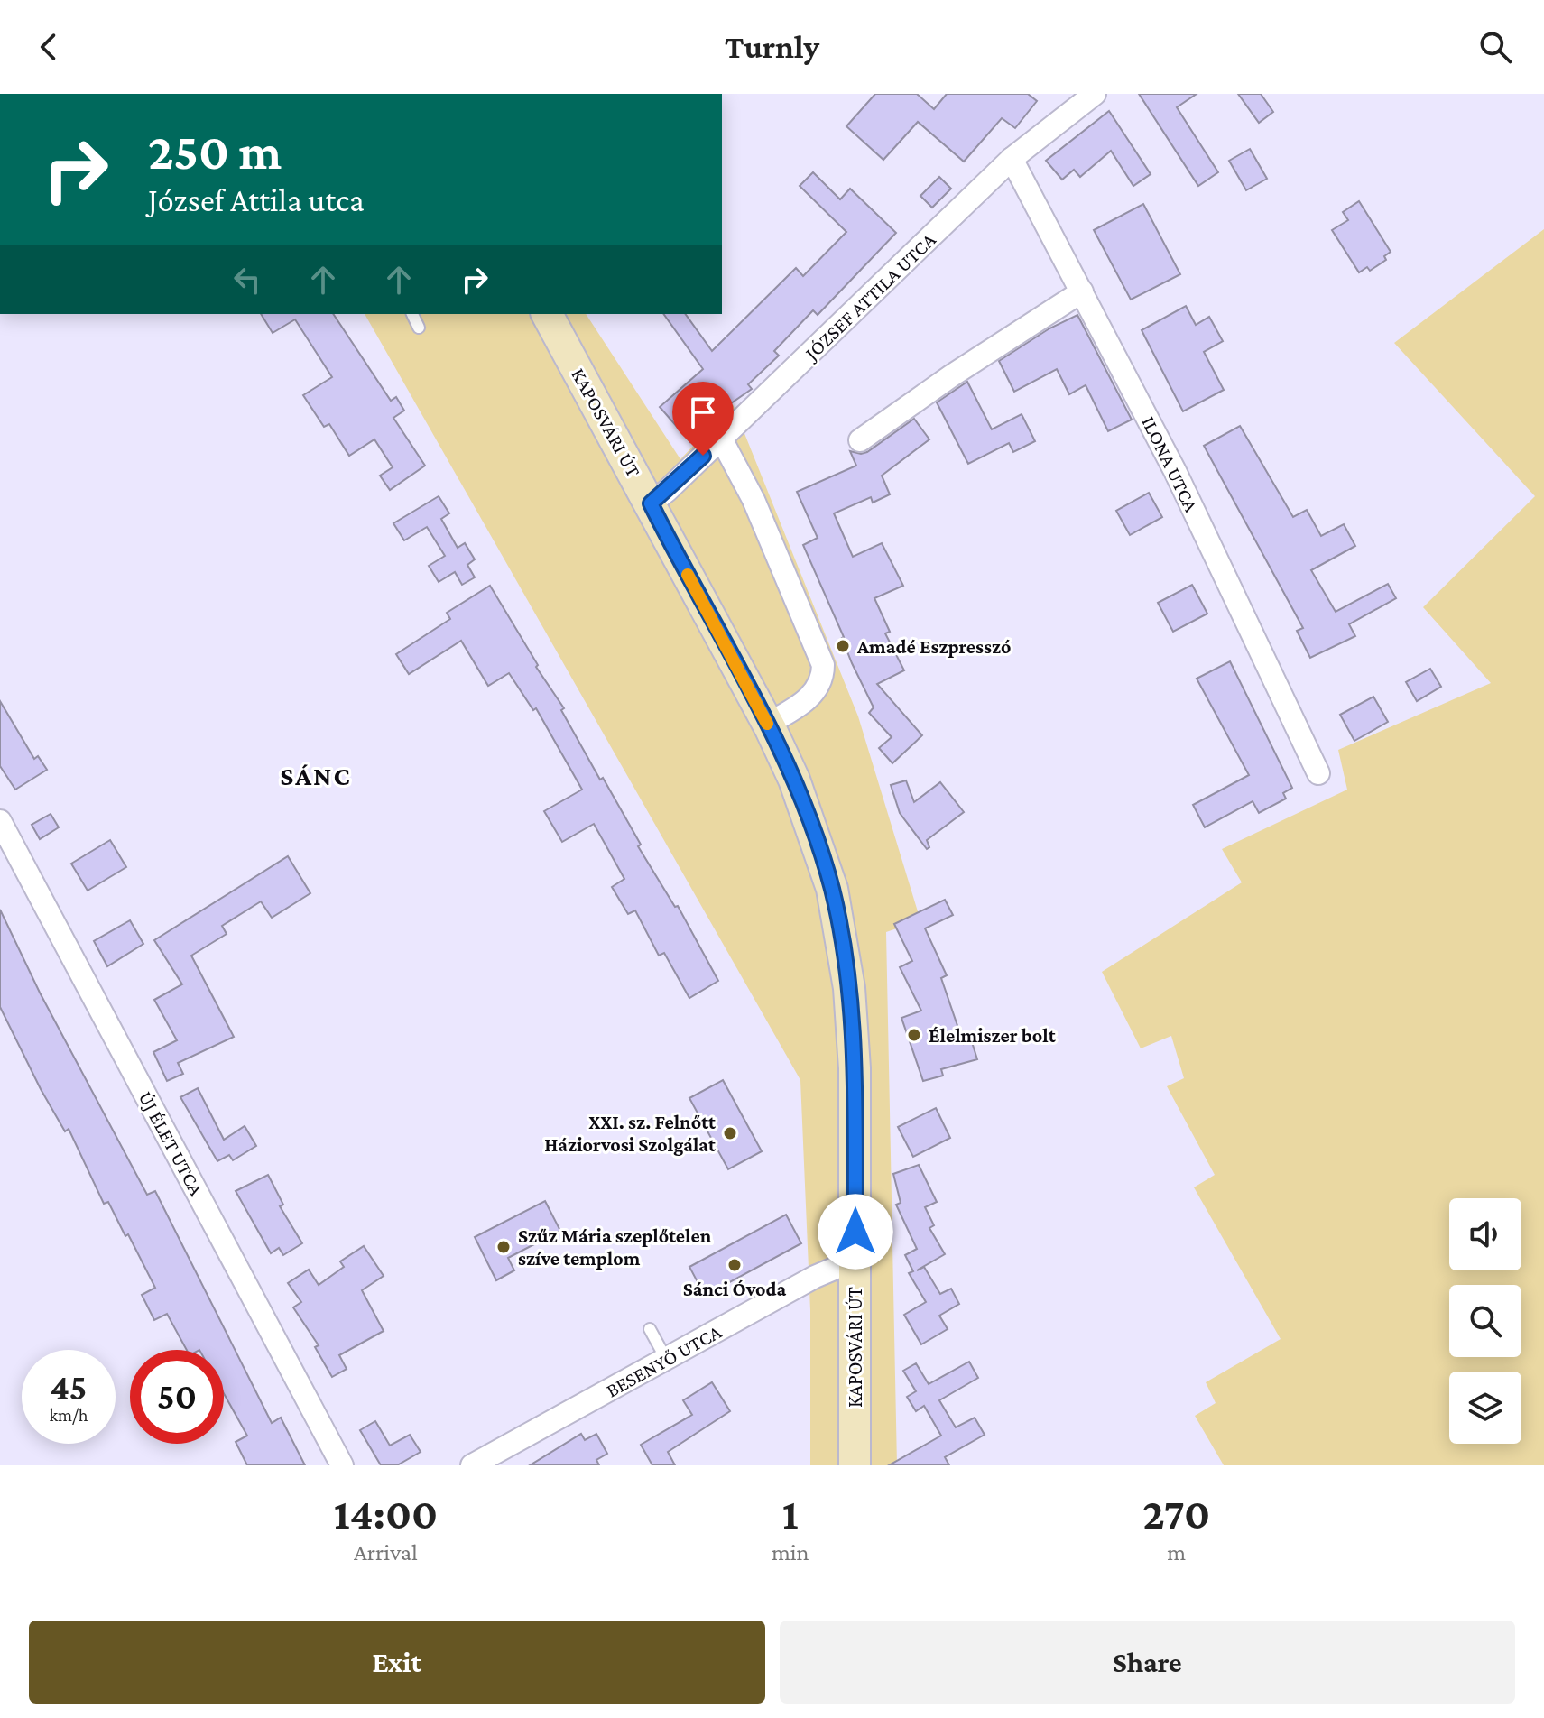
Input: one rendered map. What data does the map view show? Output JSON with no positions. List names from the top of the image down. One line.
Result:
{"streets":{"main road":["KAPOSVÁRI ÚT"],"street":["JÓZSEF ATTILA UTCA","ILONA UTCA","ÚJ ÉLET UTCA","BESENYŐ UTCA"]},"crossings":[["JÓZSEF ATTILA UTCA","KAPOSVÁRI ÚT"],["JÓZSEF ATTILA UTCA","ILONA UTCA"],["KAPOSVÁRI ÚT","BESENYŐ UTCA"]],"districts":["SÁNC"],"places":["Amadé Eszpresszó","Élelmiszer bolt","XXI. sz. Felnőtt Háziorvosi Szolgálat","Szűz Mária szeplőtelen szíve templom","Sánci Óvoda"],"page":{"header":"Turnly","turn":["250 m","József Attila utca"],"speed":"45 km/h","limit":"50","eta":["14:00","Arrival","1","min","270","m"],"buttons":["Exit","Share"]}}
